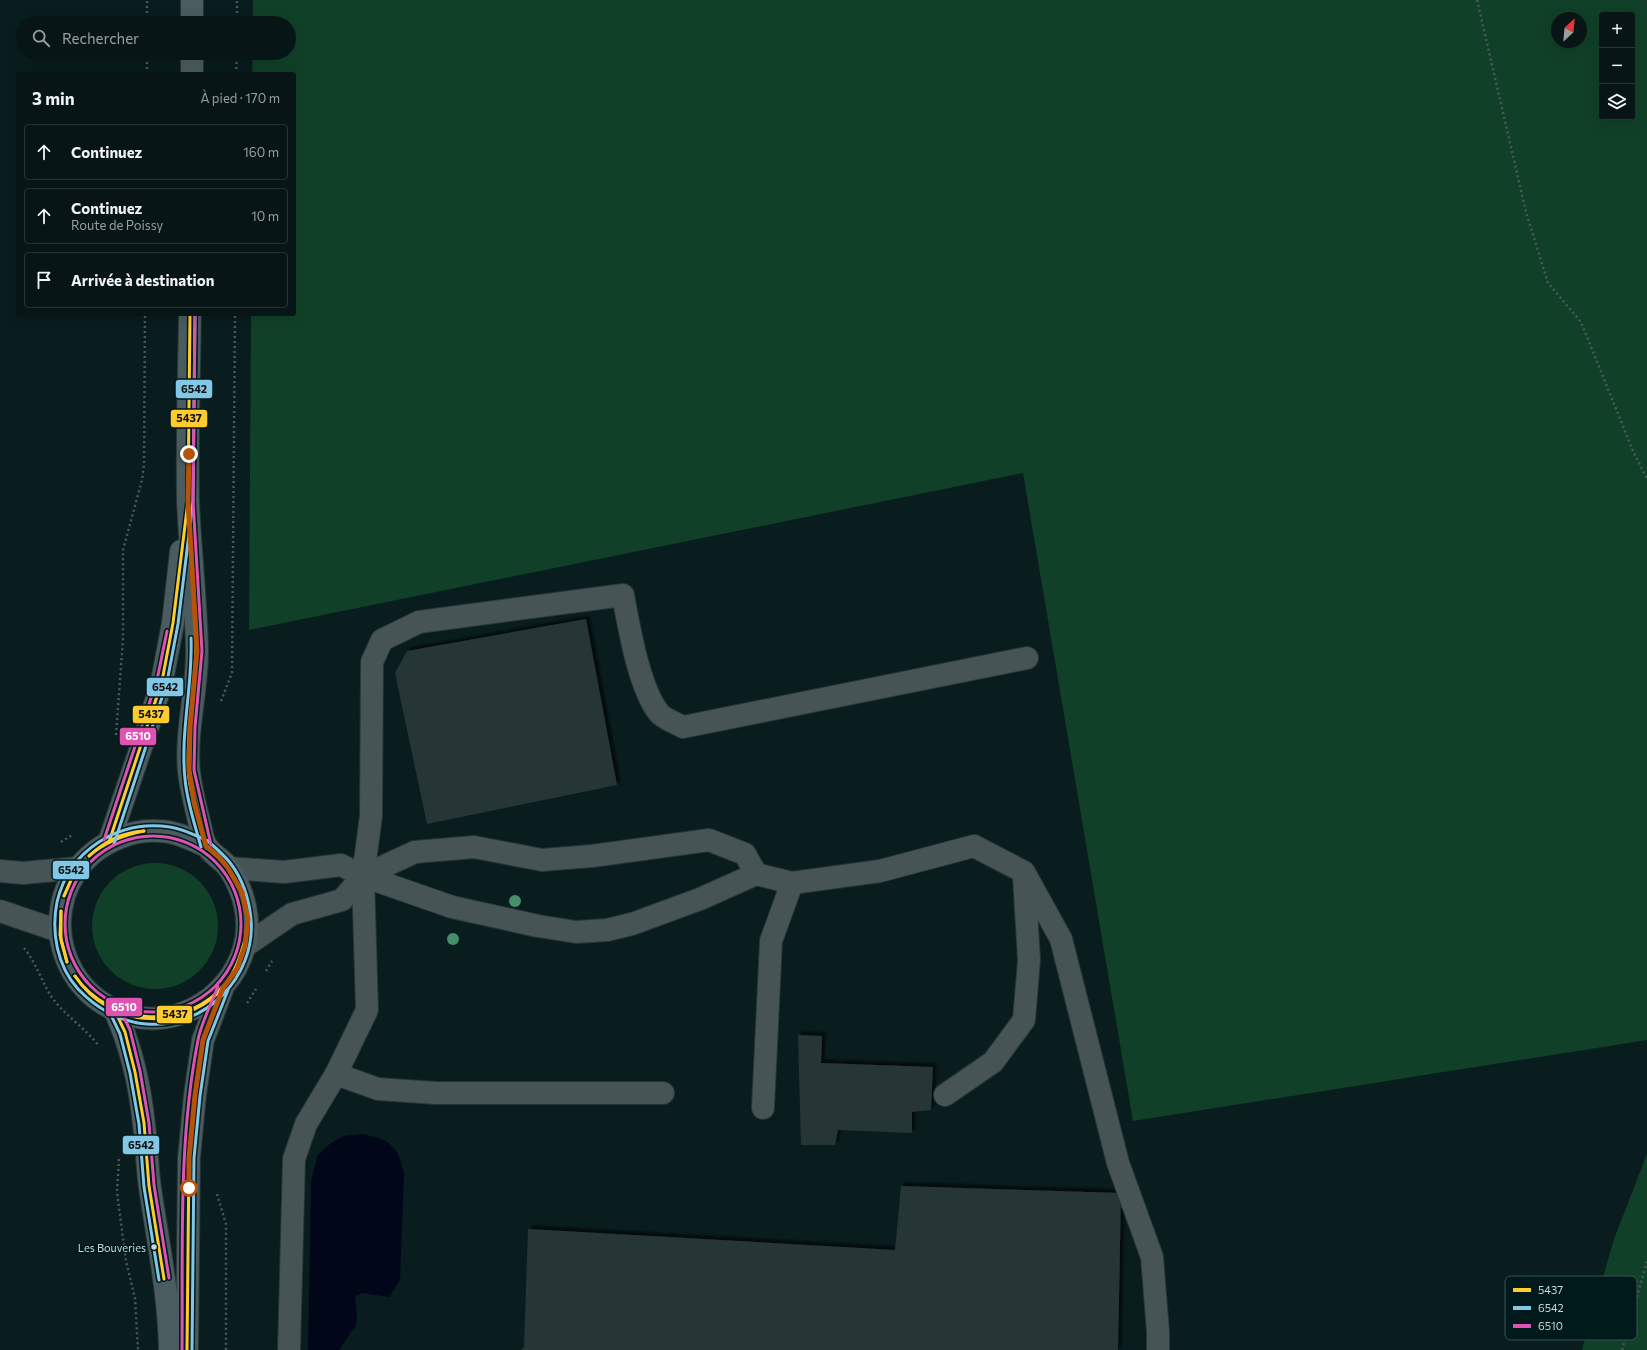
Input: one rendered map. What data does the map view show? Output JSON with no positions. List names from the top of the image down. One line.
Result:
{"places":["Les Bouveries"],"lines":["transit line 5437","transit line 6542","transit line 6510"],"legend":["5437","6542","6510"],"north":"top right","page":{"map_buttons":["+","−"],"search":"Rechercher","heading":["3 min","À pied · 170 m"],"list":[["Continuez","160 m"],["Continuez","Route de Poissy","10 m"],"Arrivée à destination"]}}
